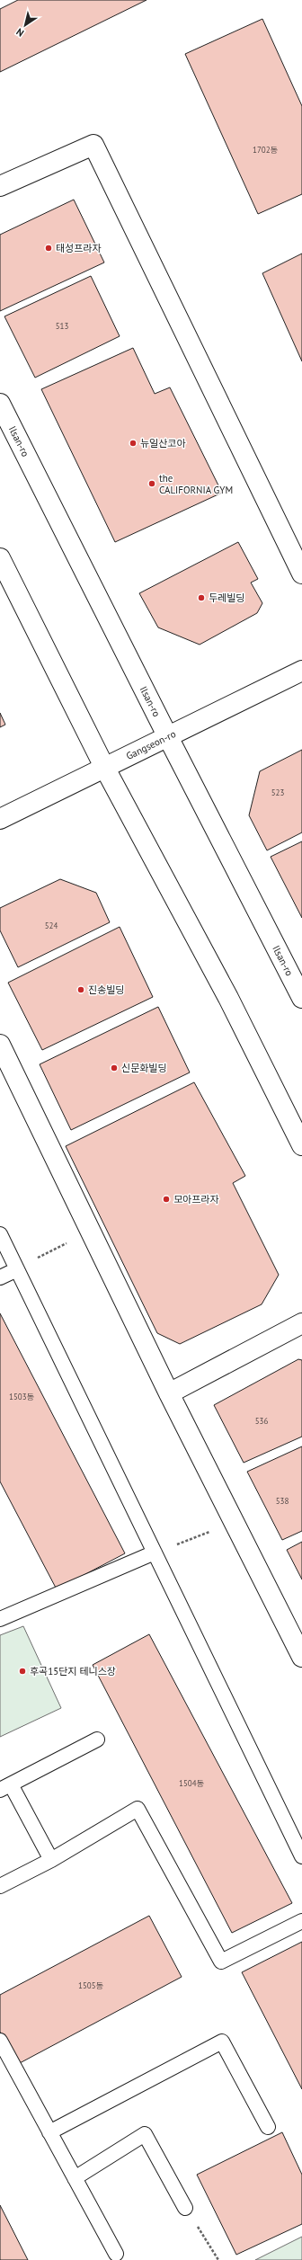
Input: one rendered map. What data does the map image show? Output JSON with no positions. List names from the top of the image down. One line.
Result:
{"streets":{"main road":["Ilsan-ro","Gangseon-ro"]},"crossings":[["Ilsan-ro","Gangseon-ro"]],"places":["태성프라자","뉴일산코아","the CALIFORNIA GYM","두레빌딩","진송빌딩","신문화빌딩","모아프라자","후곡15단지 테니스장"],"house_numbers":["1702동","513","523","524","1503동","536","538","1504동","1505동"],"north":"bottom left"}
